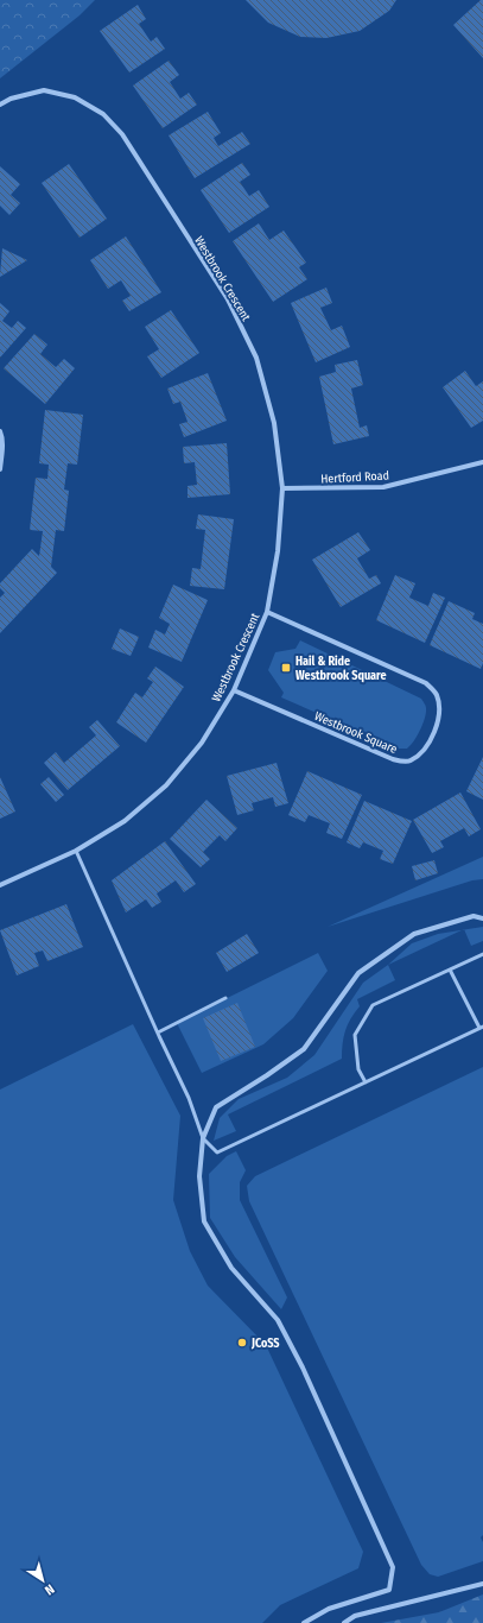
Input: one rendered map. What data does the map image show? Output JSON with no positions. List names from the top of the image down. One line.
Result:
{"streets":{"street":["Westbrook Crescent","Hertford Road","Westbrook Square"]},"crossings":[["Westbrook Crescent","Hertford Road"],["Westbrook Crescent","Westbrook Square"]],"places":{"transit":["Hail & Ride Westbrook Square"],"other":["JCoSS"]},"north":"bottom right"}
